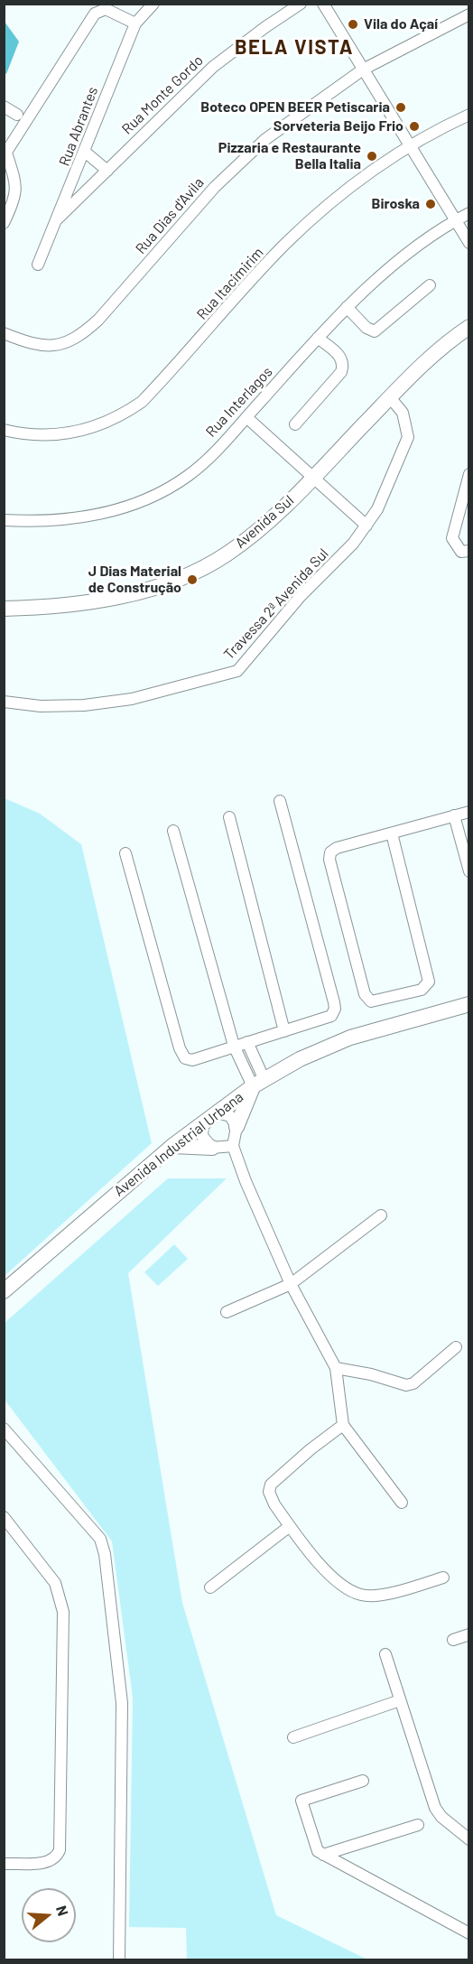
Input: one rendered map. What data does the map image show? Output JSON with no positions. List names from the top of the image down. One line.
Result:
{"streets":{"street":["Rua Monte Gordo","Rua Abrantes","Rua Dias d'Avila","Rua Itacimirim","Rua Interlagos","Avenida Sul","Travessa 2ª Avenida Sul","Avenida Industrial Urbana"]},"crossings":[["Rua Monte Gordo","Rua Abrantes"],["Avenida Sul","Travessa 2ª Avenida Sul"]],"districts":["BELA VISTA"],"places":["Vila do Açaí","Boteco OPEN BEER Petiscaria","Sorveteria Beijo Frio","Pizzaria e Restaurante Bella Italia","Biroska","J Dias Material de Construção"],"north":"right"}
